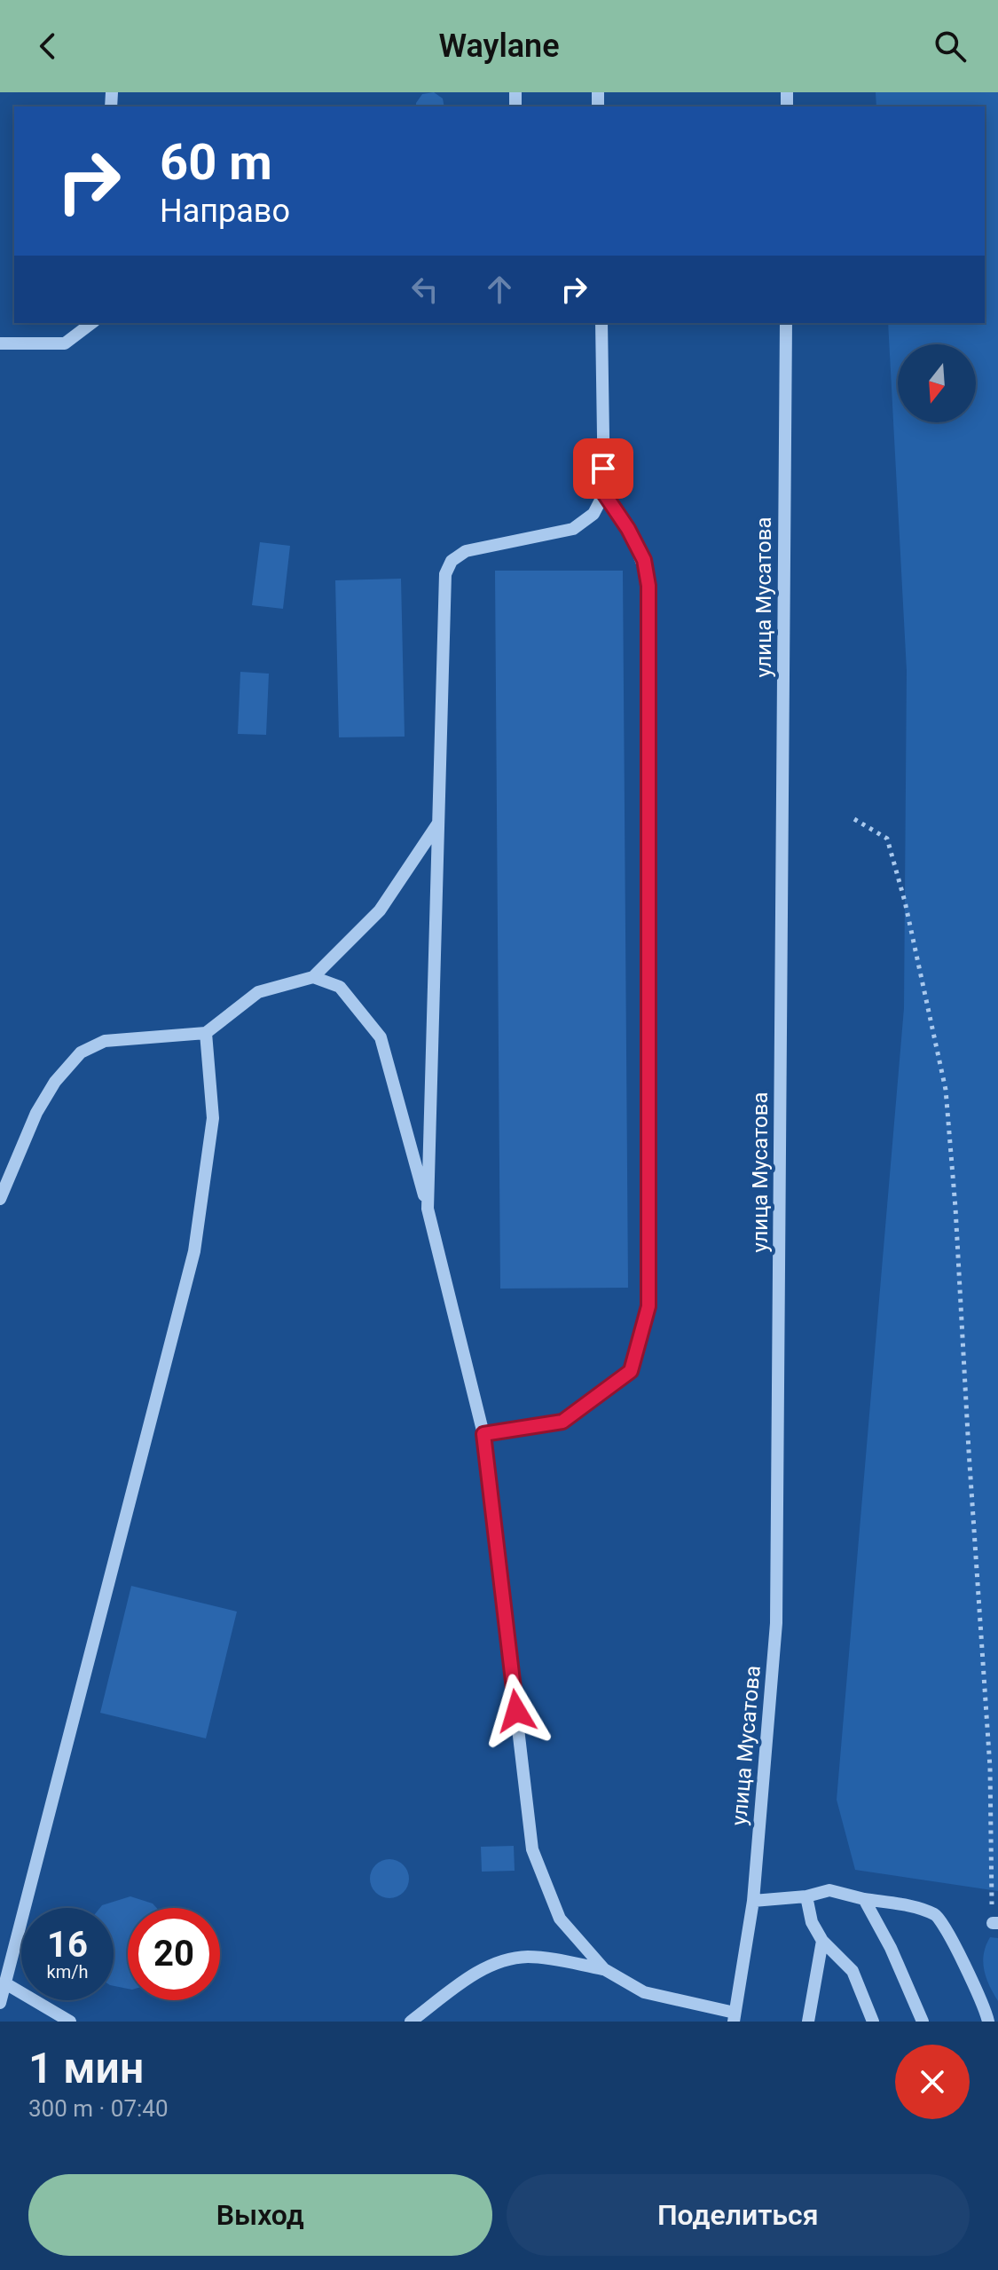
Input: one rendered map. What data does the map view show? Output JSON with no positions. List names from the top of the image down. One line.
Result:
{"streets":{"street":["улица Мусатова"]},"north":"bottom","page":{"header":"Waylane","turn":["60 m","Направо"],"speed":"16 km/h","limit":"20","heading":["1 мин","300 m · 07:40"],"buttons":["Выход","Поделиться"]}}
